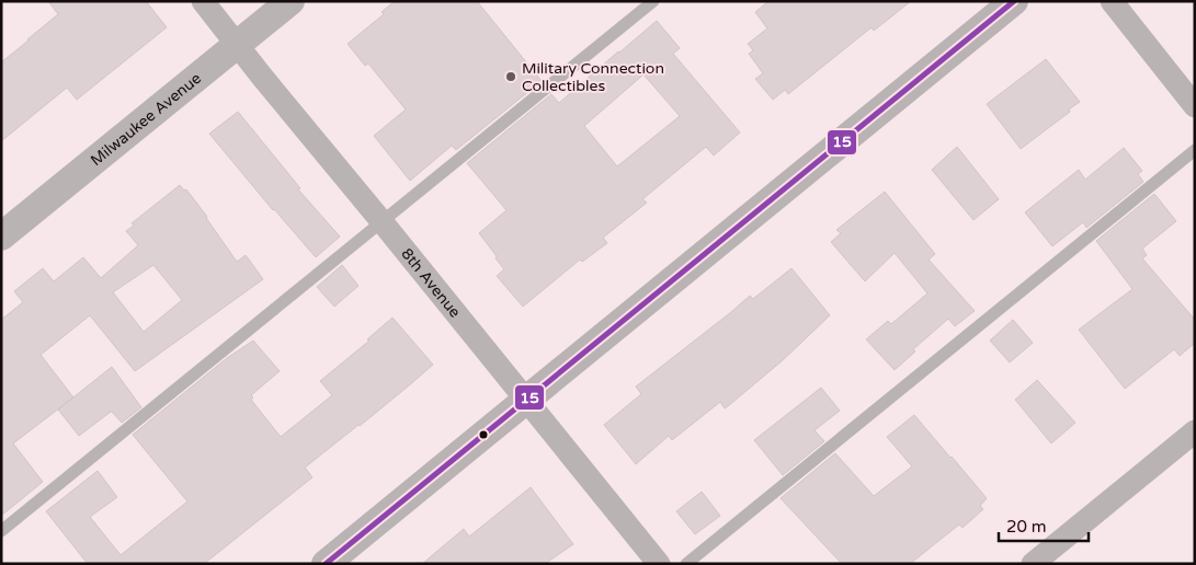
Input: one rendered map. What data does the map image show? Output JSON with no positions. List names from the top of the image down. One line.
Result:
{"streets":{"street":["Milwaukee Avenue","8th Avenue"]},"crossings":[["Milwaukee Avenue","8th Avenue"]],"places":["Military Connection Collectibles"],"lines":["transit line 15"],"scale_bar":"20 m"}
